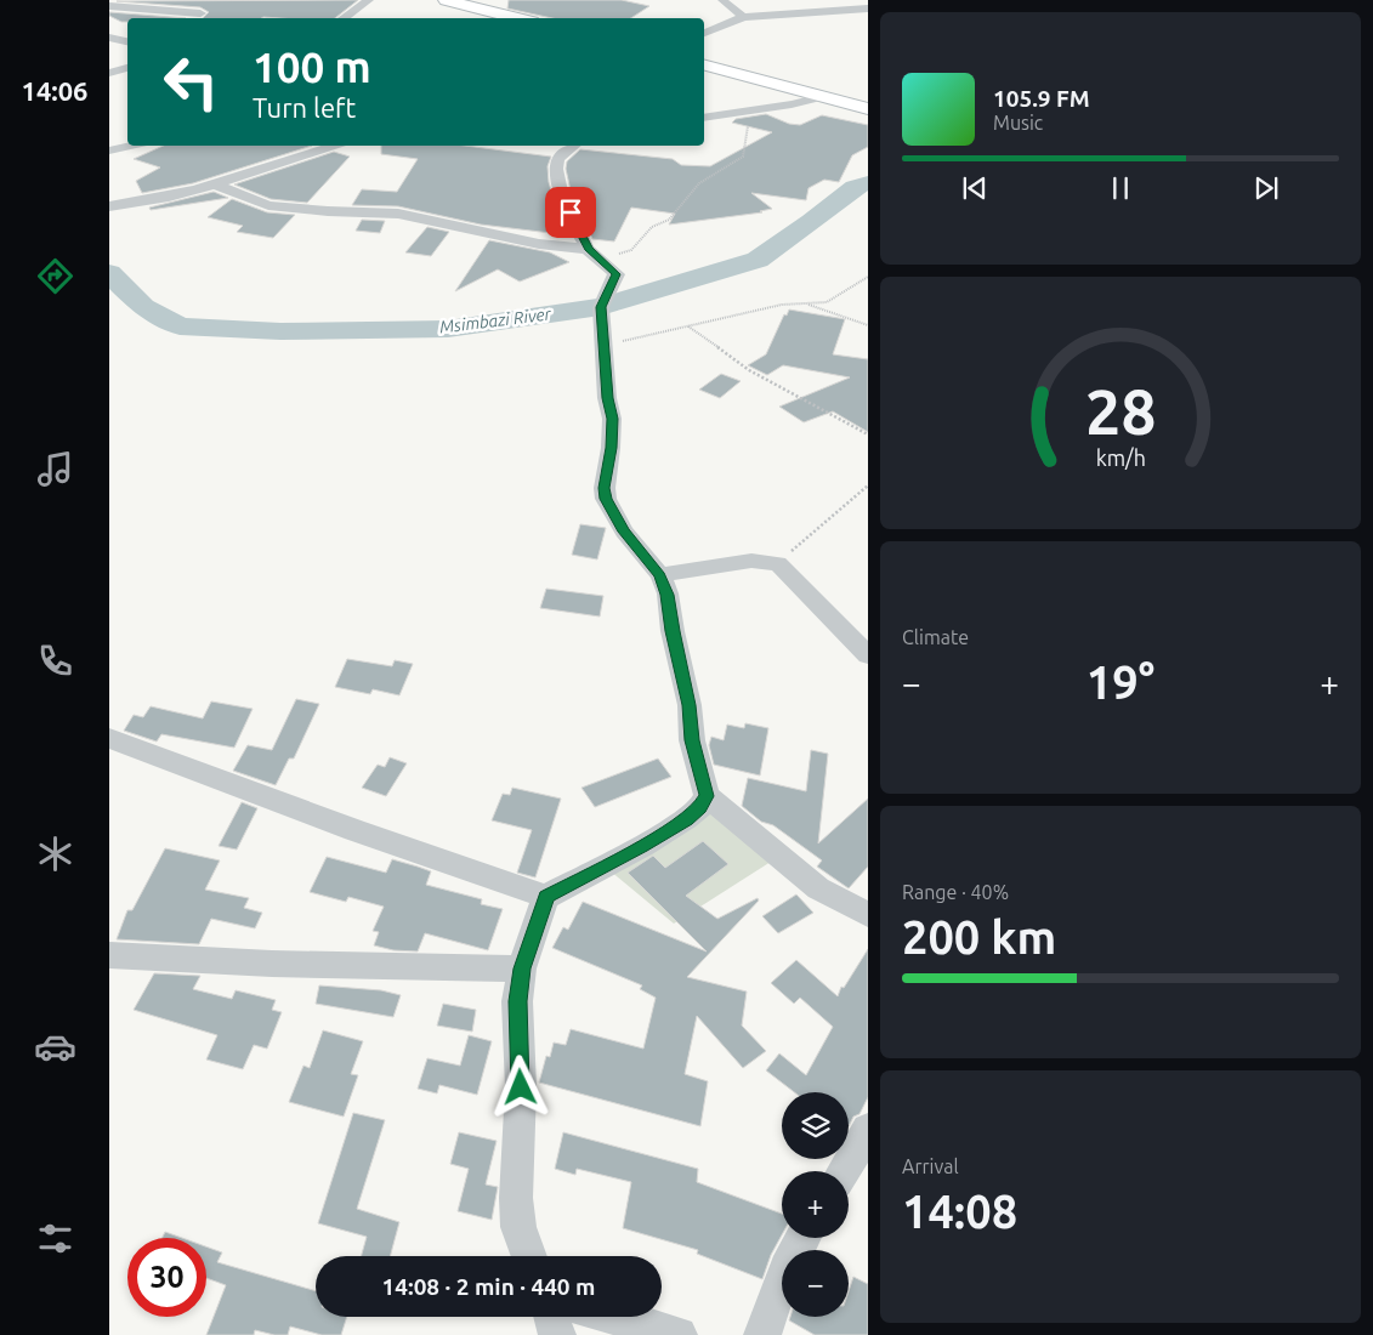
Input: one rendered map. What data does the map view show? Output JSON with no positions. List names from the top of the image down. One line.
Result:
{"water":["Msimbazi River"],"page":{"tabs":"14:06","turn":["100 m","Turn left"],"song":["105.9 FM","Music"],"tile":["Climate",["Range · 40%","200 km"],["Arrival","14:08"]],"heat":["−","19°","+"],"map_buttons":["+","−"],"limit":"30","trip":"14:08 · 2 min · 440 m","gauge":["28","km/h"]}}
